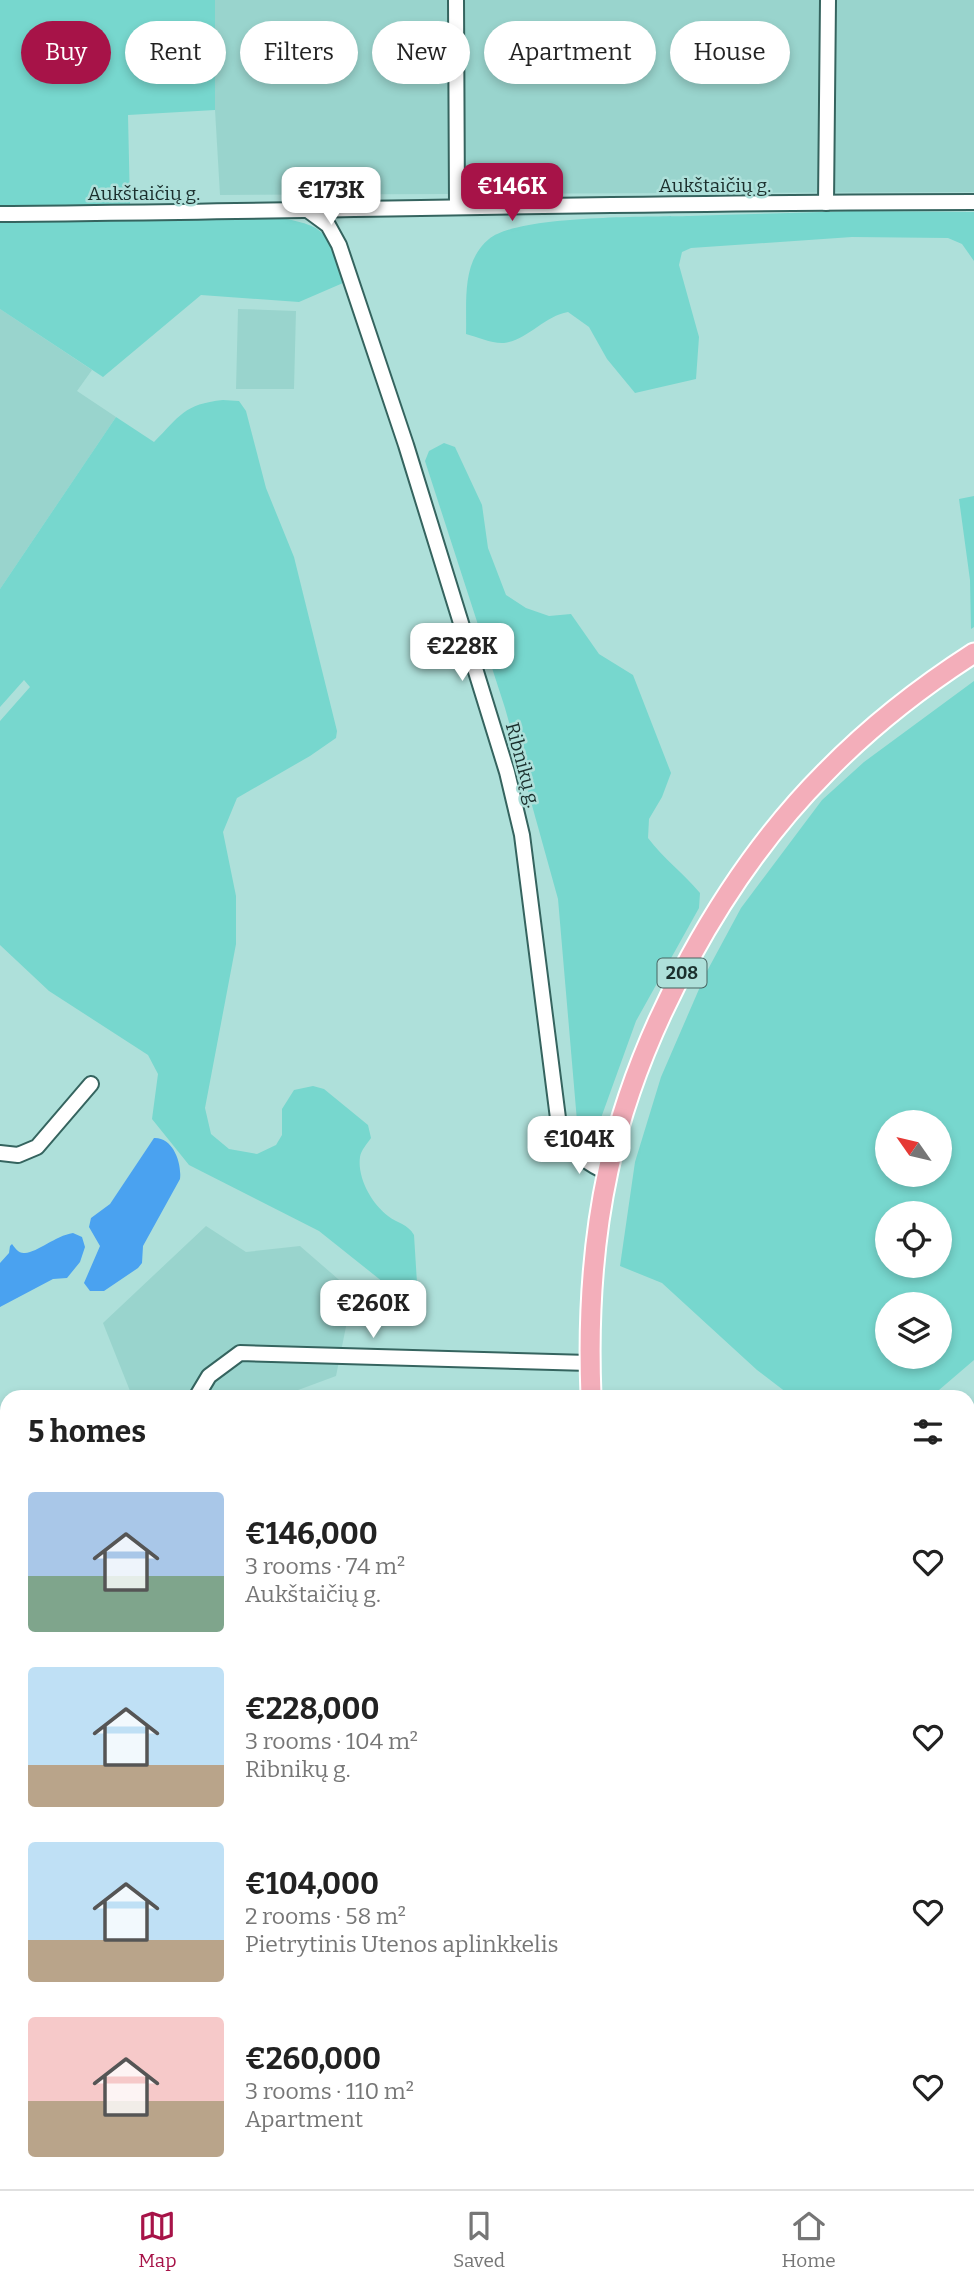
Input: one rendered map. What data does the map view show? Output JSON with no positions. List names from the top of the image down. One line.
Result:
{"streets":{"highway":["208"],"street":["Aukštaičių g.","Ribnikų g."]},"crossings":[["Aukštaičių g.","Ribnikų g."],["Ribnikų g.","208"]],"north":"top left","page":{"chip":["Buy","Rent","Filters","New","Apartment","House"],"price":["€146K","€173K","€228K","€104K","€260K"],"heading":"5 homes","list":[{"name":"€146,000","note":"3 rooms · 74 m² · Aukštaičių g."},{"name":"€228,000","note":"3 rooms · 104 m² · Ribnikų g."},{"name":"€104,000","note":"2 rooms · 58 m² · Pietrytinis Utenos aplinkkelis"},{"name":"€260,000","note":"3 rooms · 110 m² · Apartment"}],"tabs":["Map","Saved","Home"]}}
